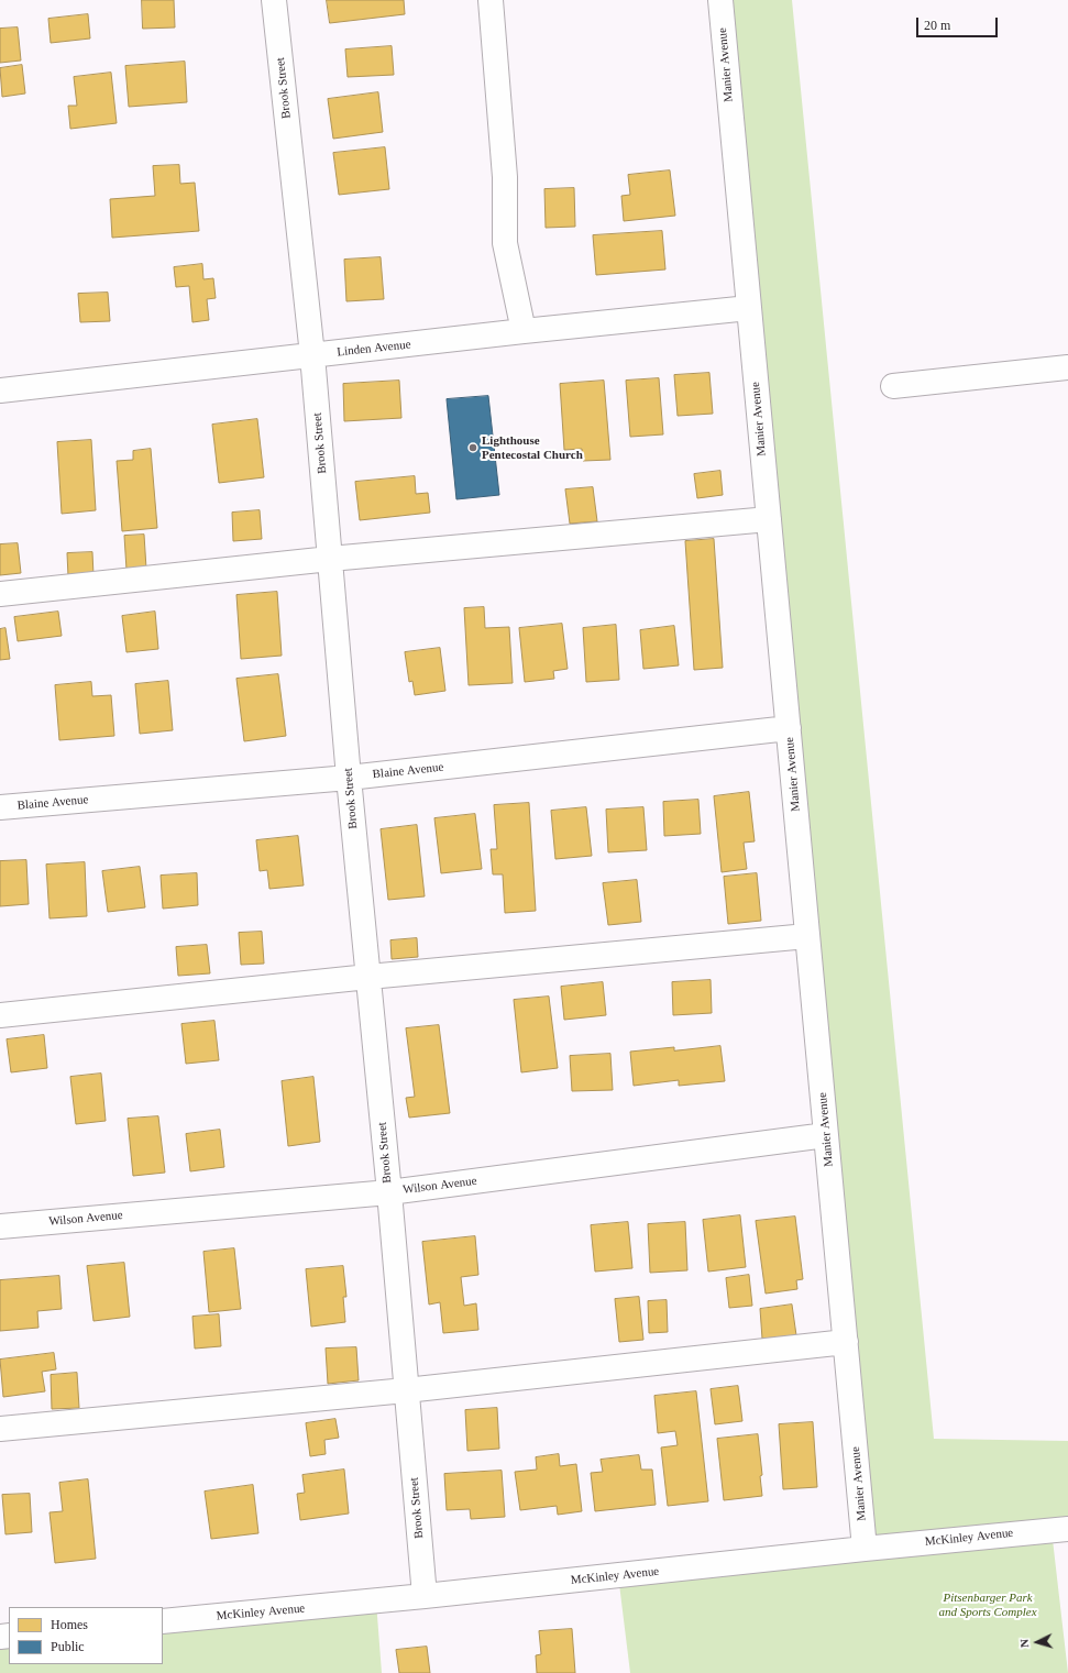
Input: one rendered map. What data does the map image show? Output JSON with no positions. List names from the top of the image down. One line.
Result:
{"streets":{"street":["Manier Avenue","Brook Street","Linden Avenue","Blaine Avenue","Wilson Avenue","McKinley Avenue"]},"crossings":[["Manier Avenue","Linden Avenue"],["Manier Avenue","Blaine Avenue"],["Manier Avenue","Wilson Avenue"],["Manier Avenue","McKinley Avenue"],["Brook Street","Linden Avenue"],["Brook Street","Blaine Avenue"],["Brook Street","Wilson Avenue"],["Brook Street","McKinley Avenue"]],"parks":["Pitsenbarger Park and Sports Complex"],"places":["Lighthouse Pentecostal Church"],"legend":["Homes","Public"],"scale_bar":"20 m","north":"left"}
